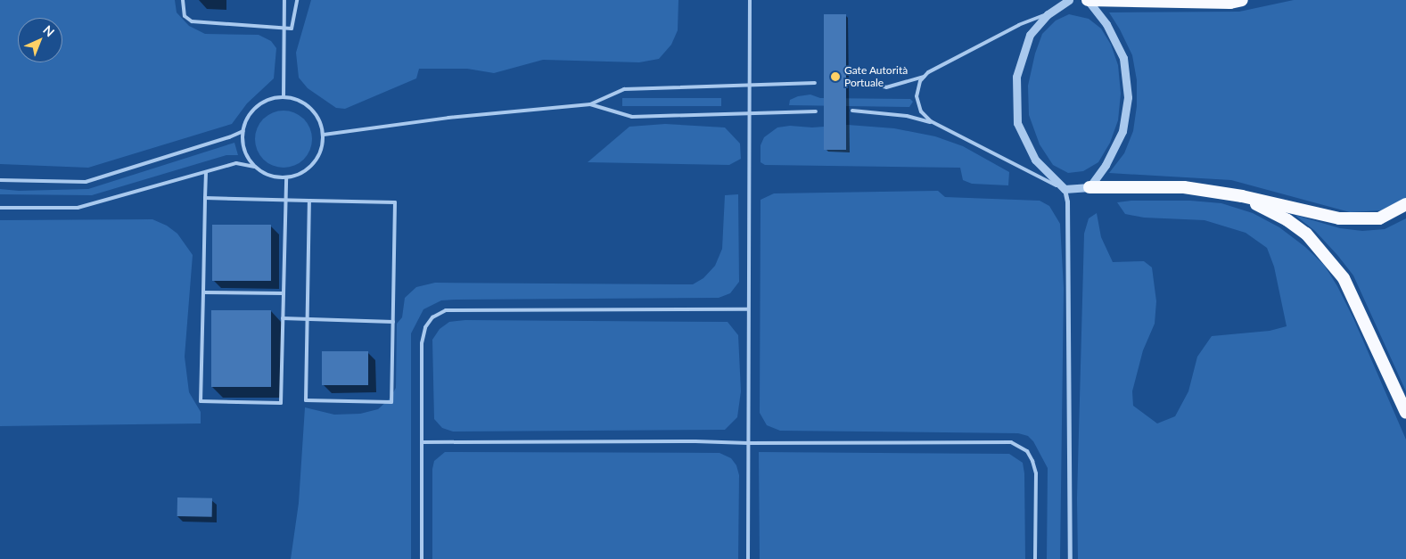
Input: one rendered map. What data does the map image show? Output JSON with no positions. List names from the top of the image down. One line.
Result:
{"places":["Gate Autorità Portuale"],"north":"top right"}
